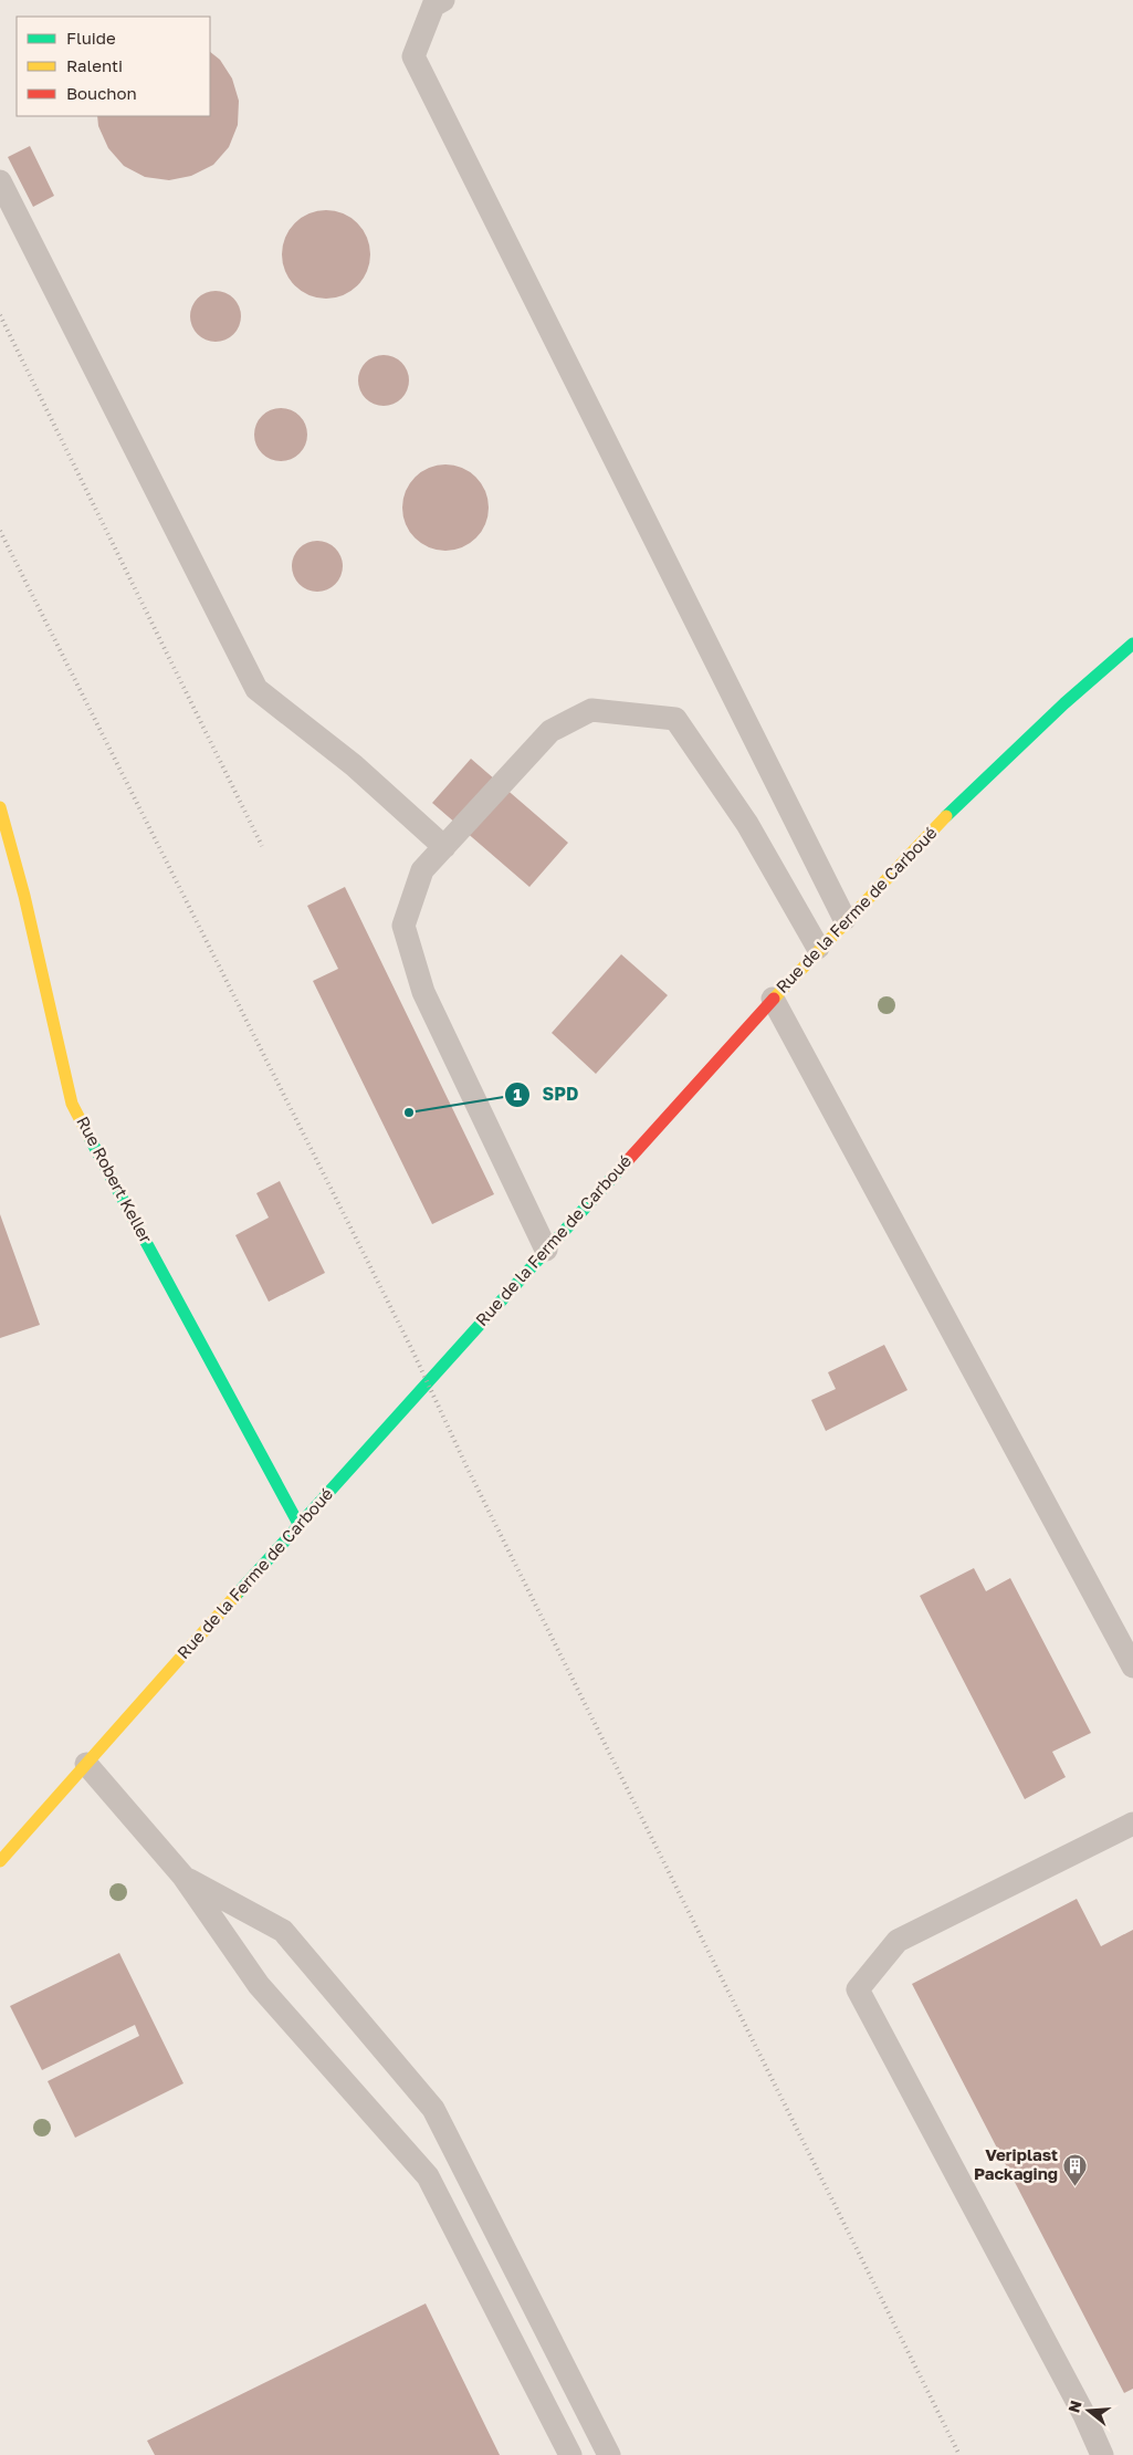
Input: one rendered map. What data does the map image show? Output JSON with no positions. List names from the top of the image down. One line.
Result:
{"streets":{"street":["Rue de la Ferme de Carboué","Rue Robert Keller"]},"crossings":[["Rue de la Ferme de Carboué","Rue Robert Keller"]],"places":{"other":["SPD"],"building":["Veriplast Packaging"]},"legend":["Fluide","Ralenti","Bouchon"],"north":"left"}
